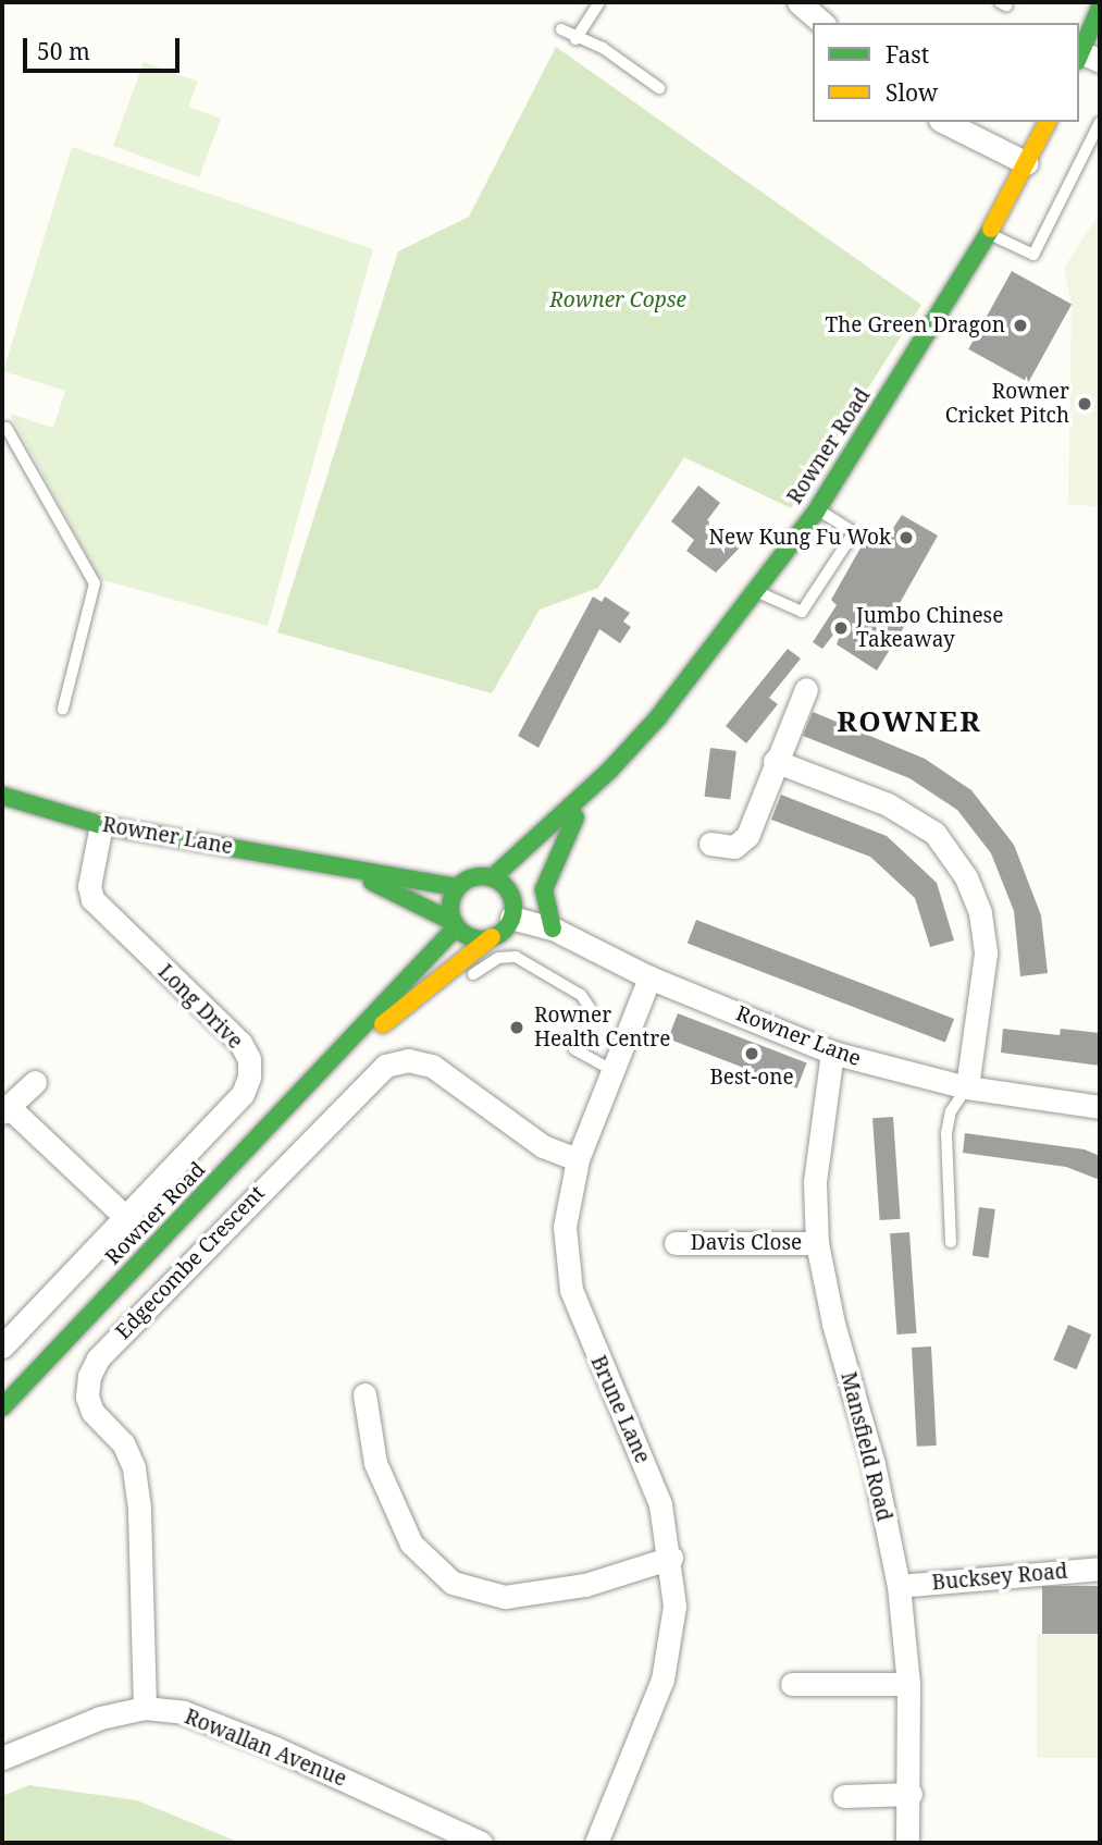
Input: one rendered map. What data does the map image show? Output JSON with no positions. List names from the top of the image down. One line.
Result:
{"streets":{"main road":["Rowner Road","Rowner Lane"],"street":["Long Drive","Davis Close","Edgecombe Crescent","Brune Lane","Mansfield Road","Bucksey Road","Rowallan Avenue"]},"crossings":[["Rowner Road","Rowner Lane"],["Rowner Lane","Long Drive"],["Rowner Lane","Brune Lane"],["Rowner Lane","Mansfield Road"],["Davis Close","Mansfield Road"],["Edgecombe Crescent","Brune Lane"],["Edgecombe Crescent","Rowallan Avenue"],["Mansfield Road","Bucksey Road"]],"districts":["ROWNER"],"parks":["Rowner Copse"],"places":["The Green Dragon","Rowner Cricket Pitch","New Kung Fu Wok","Jumbo Chinese Takeaway","Rowner Health Centre","Best-one"],"legend":["Fast","Slow"],"scale_bar":"50 m"}
